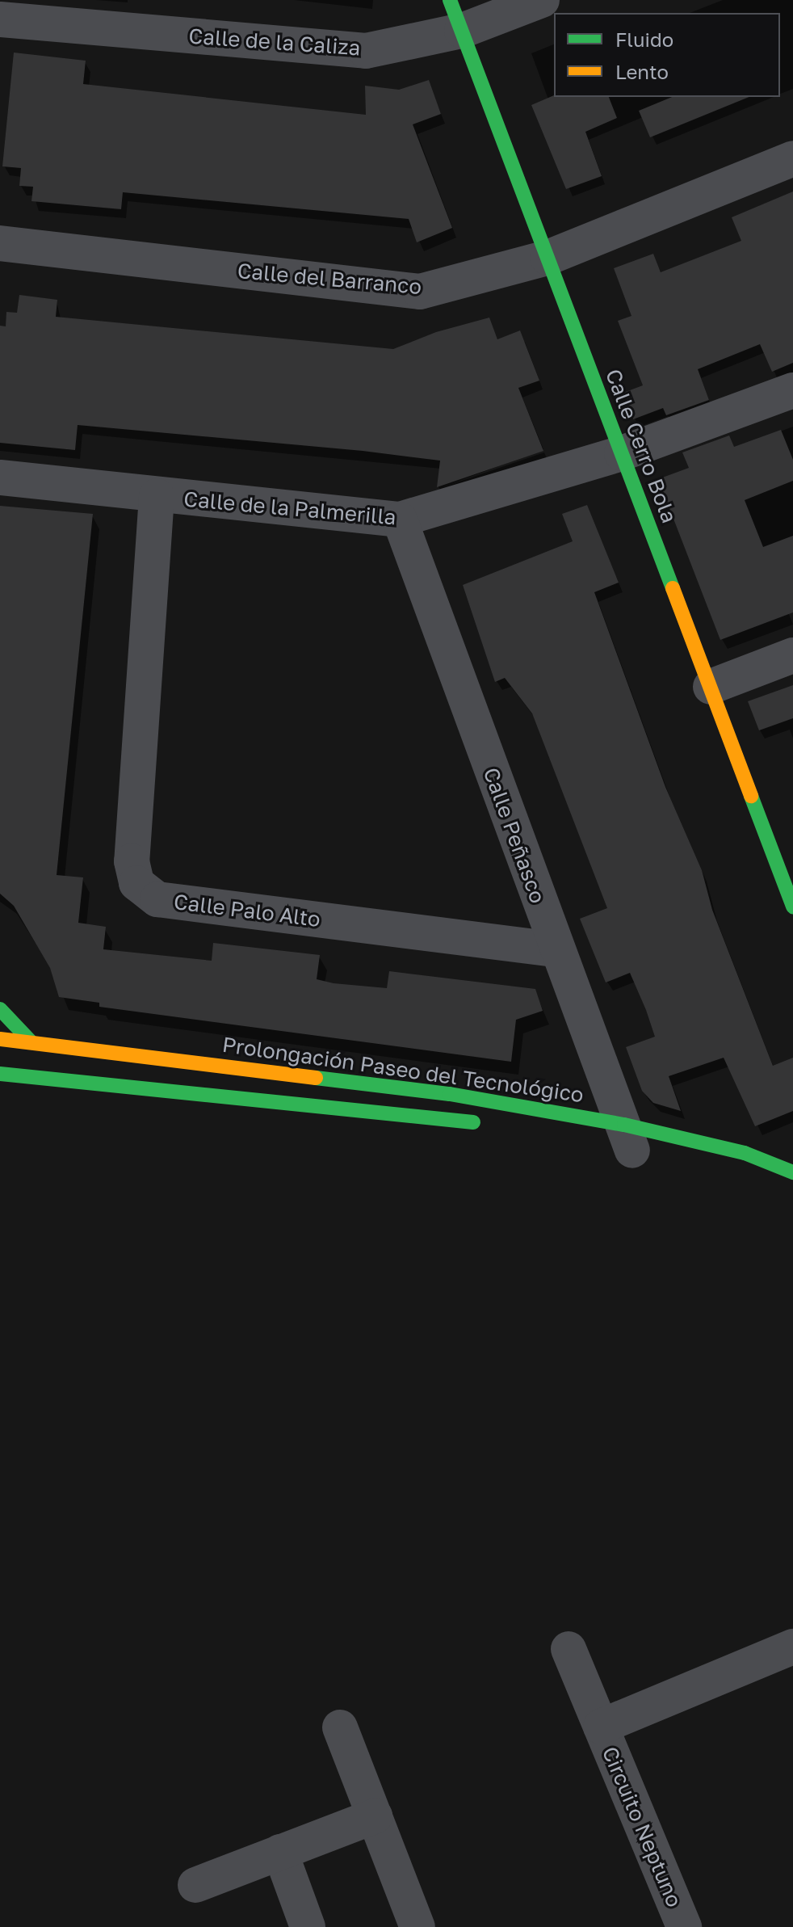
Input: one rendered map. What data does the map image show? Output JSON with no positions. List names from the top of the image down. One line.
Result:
{"streets":{"main road":["Calle Cerro Bola","Prolongación Paseo del Tecnológico"],"street":["Calle de la Caliza","Calle del Barranco","Calle de la Palmerilla","Calle Peñasco","Calle Palo Alto","Circuito Neptuno"]},"crossings":[["Calle de la Caliza","Calle Cerro Bola"],["Calle del Barranco","Calle Cerro Bola"],["Calle Cerro Bola","Calle de la Palmerilla"],["Calle de la Palmerilla","Calle Peñasco"],["Calle de la Palmerilla","Calle Palo Alto"],["Calle Peñasco","Calle Palo Alto"],["Calle Peñasco","Prolongación Paseo del Tecnológico"]],"legend":["Fluido","Lento"]}
